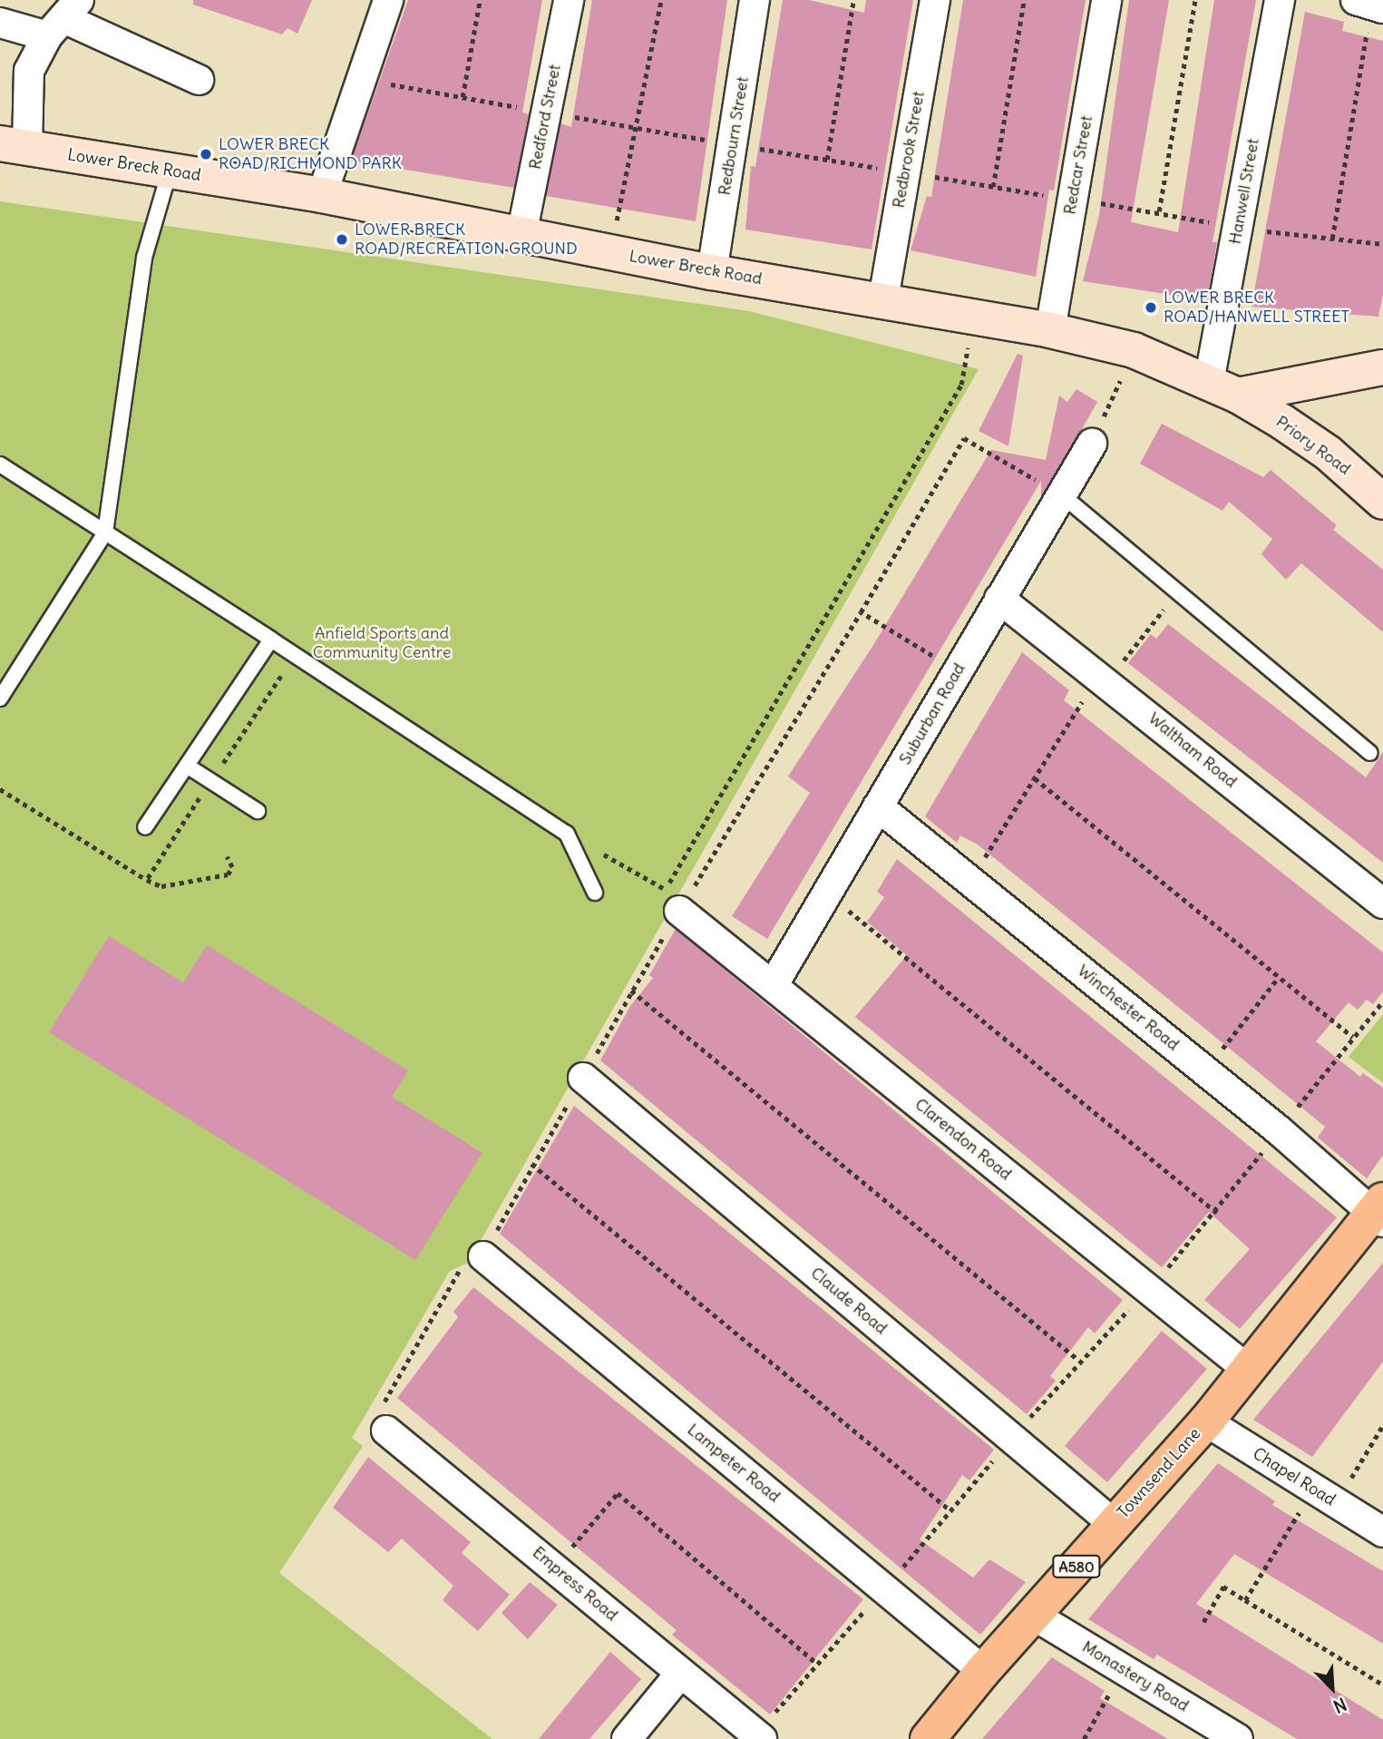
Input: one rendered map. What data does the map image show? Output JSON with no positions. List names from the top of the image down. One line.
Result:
{"streets":{"main road":["Townsend Lane","A580"],"street":["Redford Street","Redbourn Street","Redbrook Street","Lower Breck Road","Redcar Street","Hanwell Street","Priory Road","Suburban Road","Waltham Road","Winchester Road","Clarendon Road","Claude Road","Lampeter Road","Chapel Road","Empress Road","Monastery Road"]},"crossings":[["Redford Street","Lower Breck Road"],["Redbourn Street","Lower Breck Road"],["Redbrook Street","Lower Breck Road"],["Lower Breck Road","Redcar Street"],["Lower Breck Road","Hanwell Street"],["Lower Breck Road","Priory Road"],["Hanwell Street","Priory Road"],["Suburban Road","Waltham Road"],["Suburban Road","Winchester Road"],["Suburban Road","Clarendon Road"],["Winchester Road","Townsend Lane"],["Clarendon Road","Townsend Lane"],["Claude Road","Townsend Lane"],["Lampeter Road","Townsend Lane"],["Townsend Lane","Chapel Road"],["Townsend Lane","Monastery Road"]],"parks":["Anfield Sports and Community Centre"],"places":["LOWER BRECK ROAD/RICHMOND PARK","LOWER BRECK ROAD/RECREATION GROUND","LOWER BRECK ROAD/HANWELL STREET"],"north":"bottom right"}
